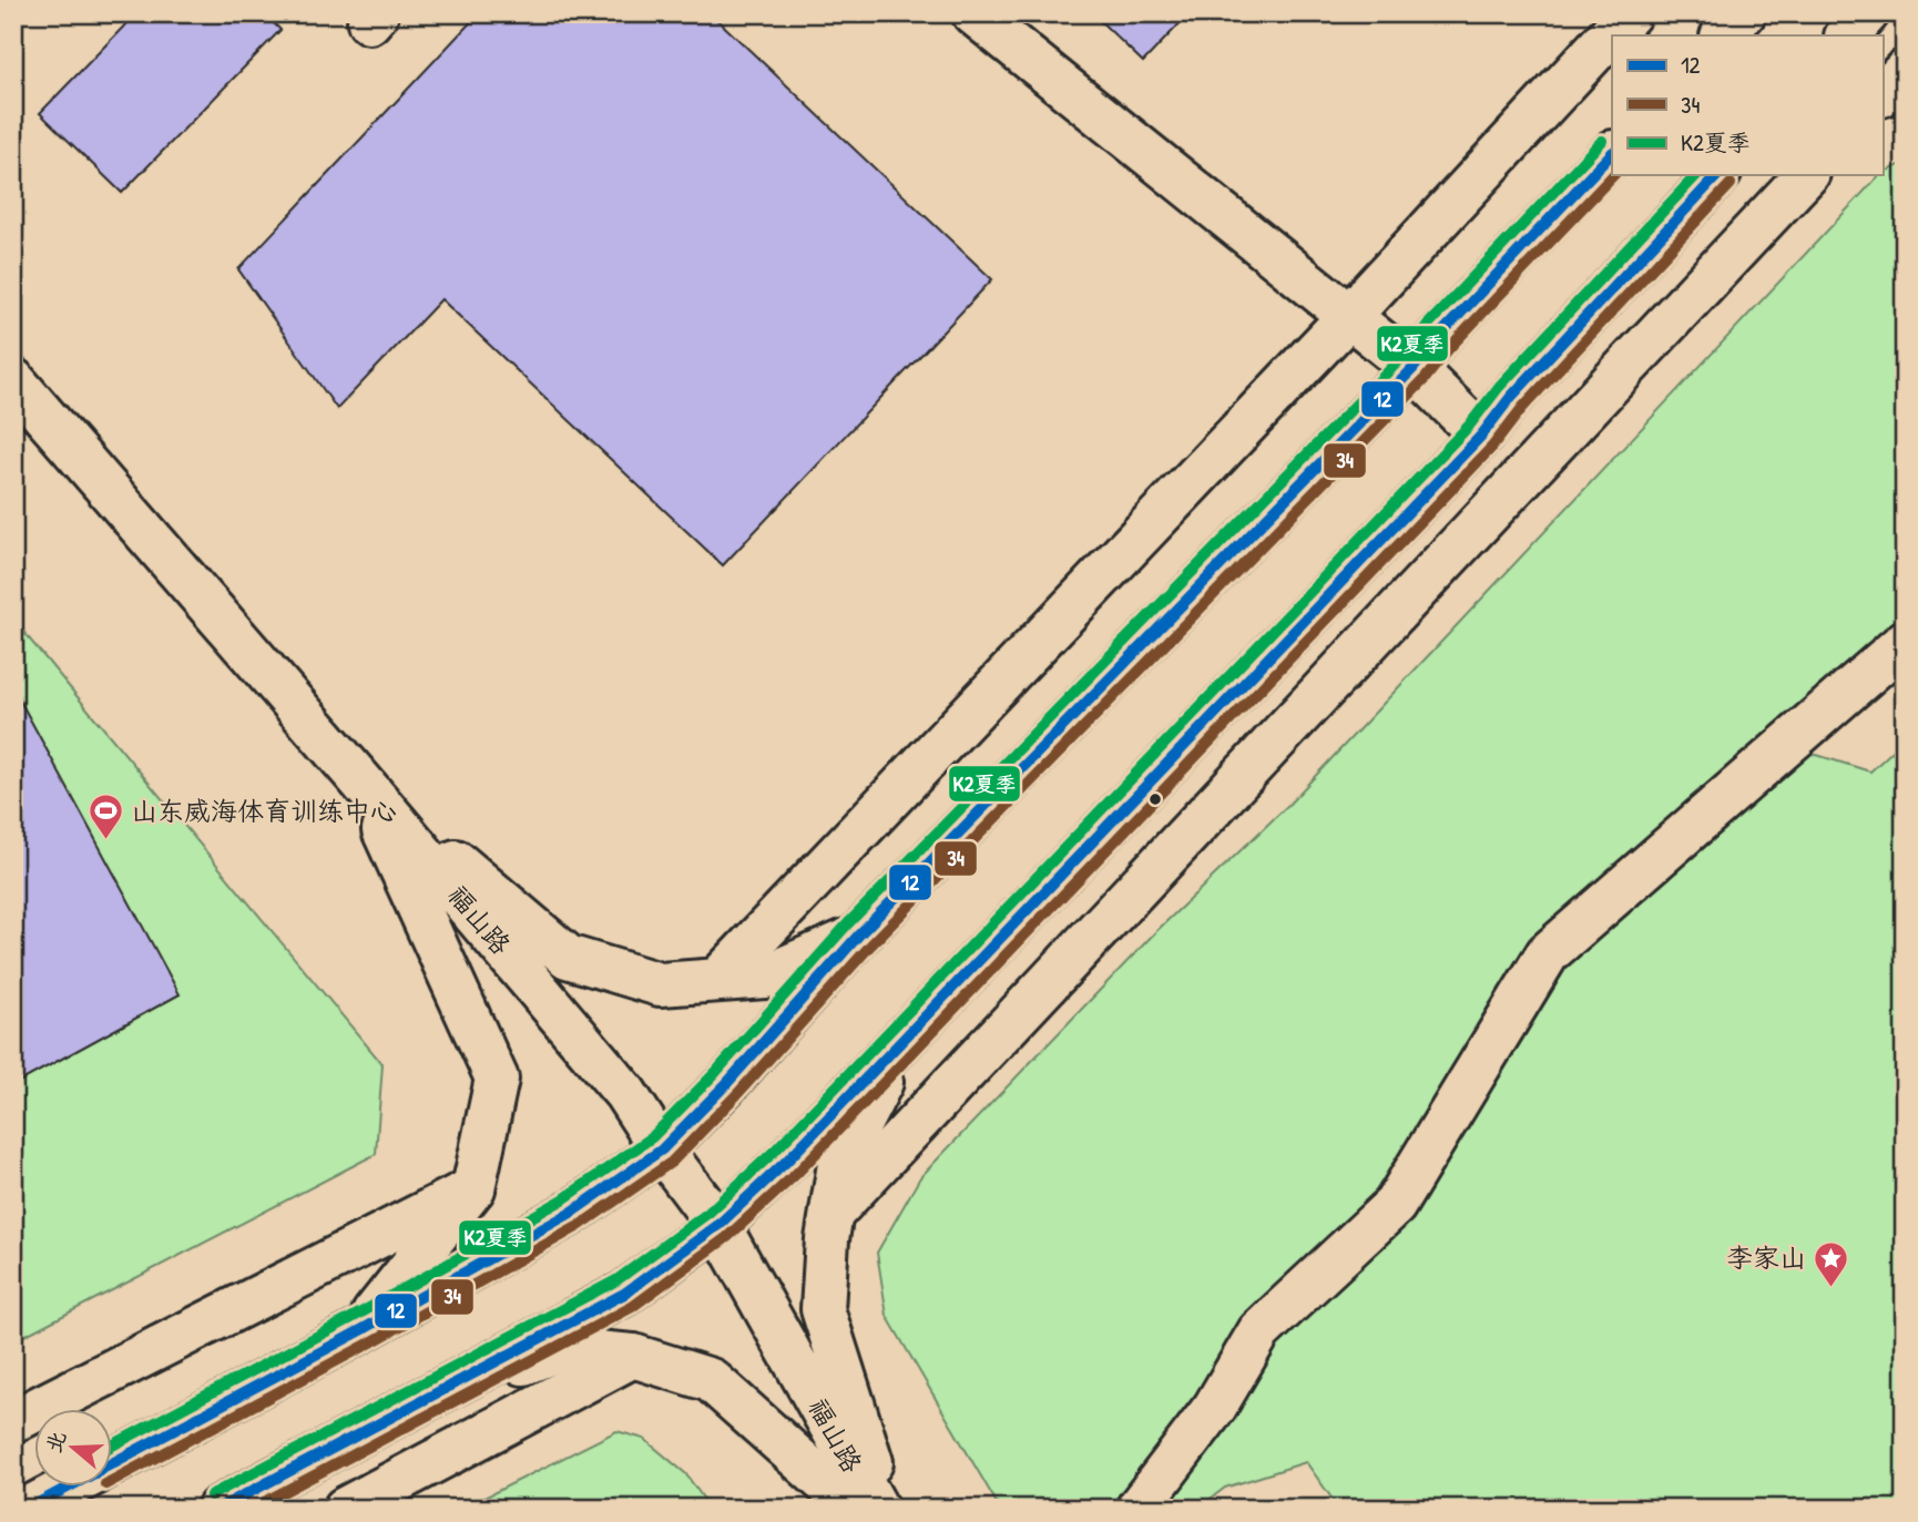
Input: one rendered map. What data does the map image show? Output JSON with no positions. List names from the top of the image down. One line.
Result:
{"streets":{"main road":["福山路"]},"places":{"sports":["山东威海体育训练中心"],"place":["李家山"]},"lines":["transit line K2夏季","transit line 12","transit line 34"],"legend":["12","34","K2夏季"],"north":"left"}
